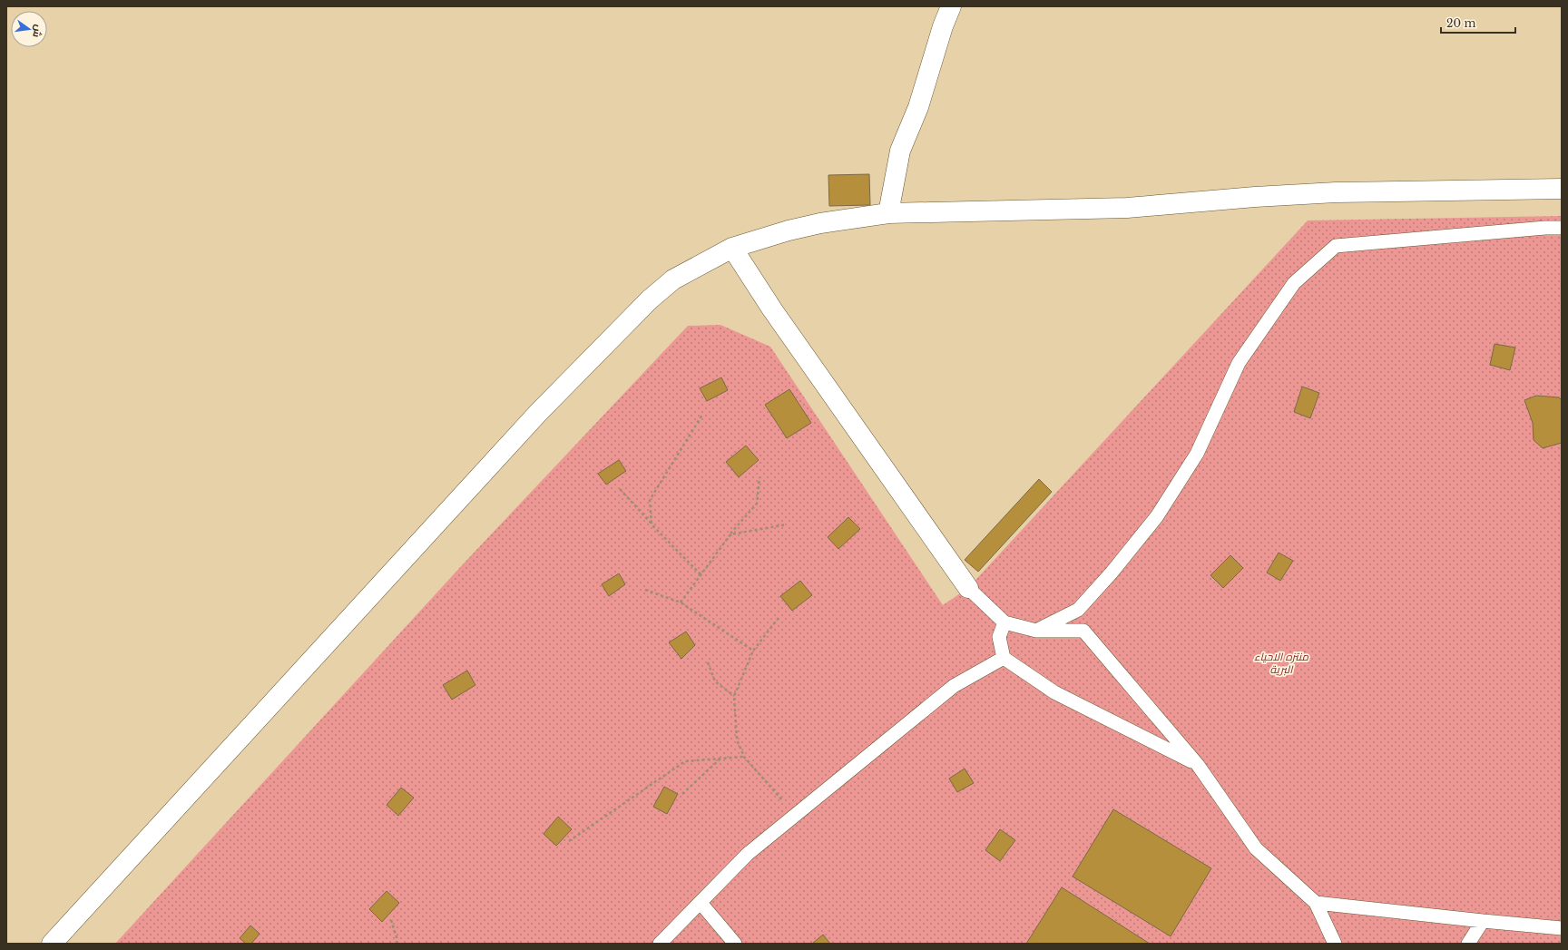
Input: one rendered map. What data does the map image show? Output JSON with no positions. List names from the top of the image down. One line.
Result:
{"parks":["منتزه الاحياء البرية"],"scale_bar":"20 m","north":"right"}
